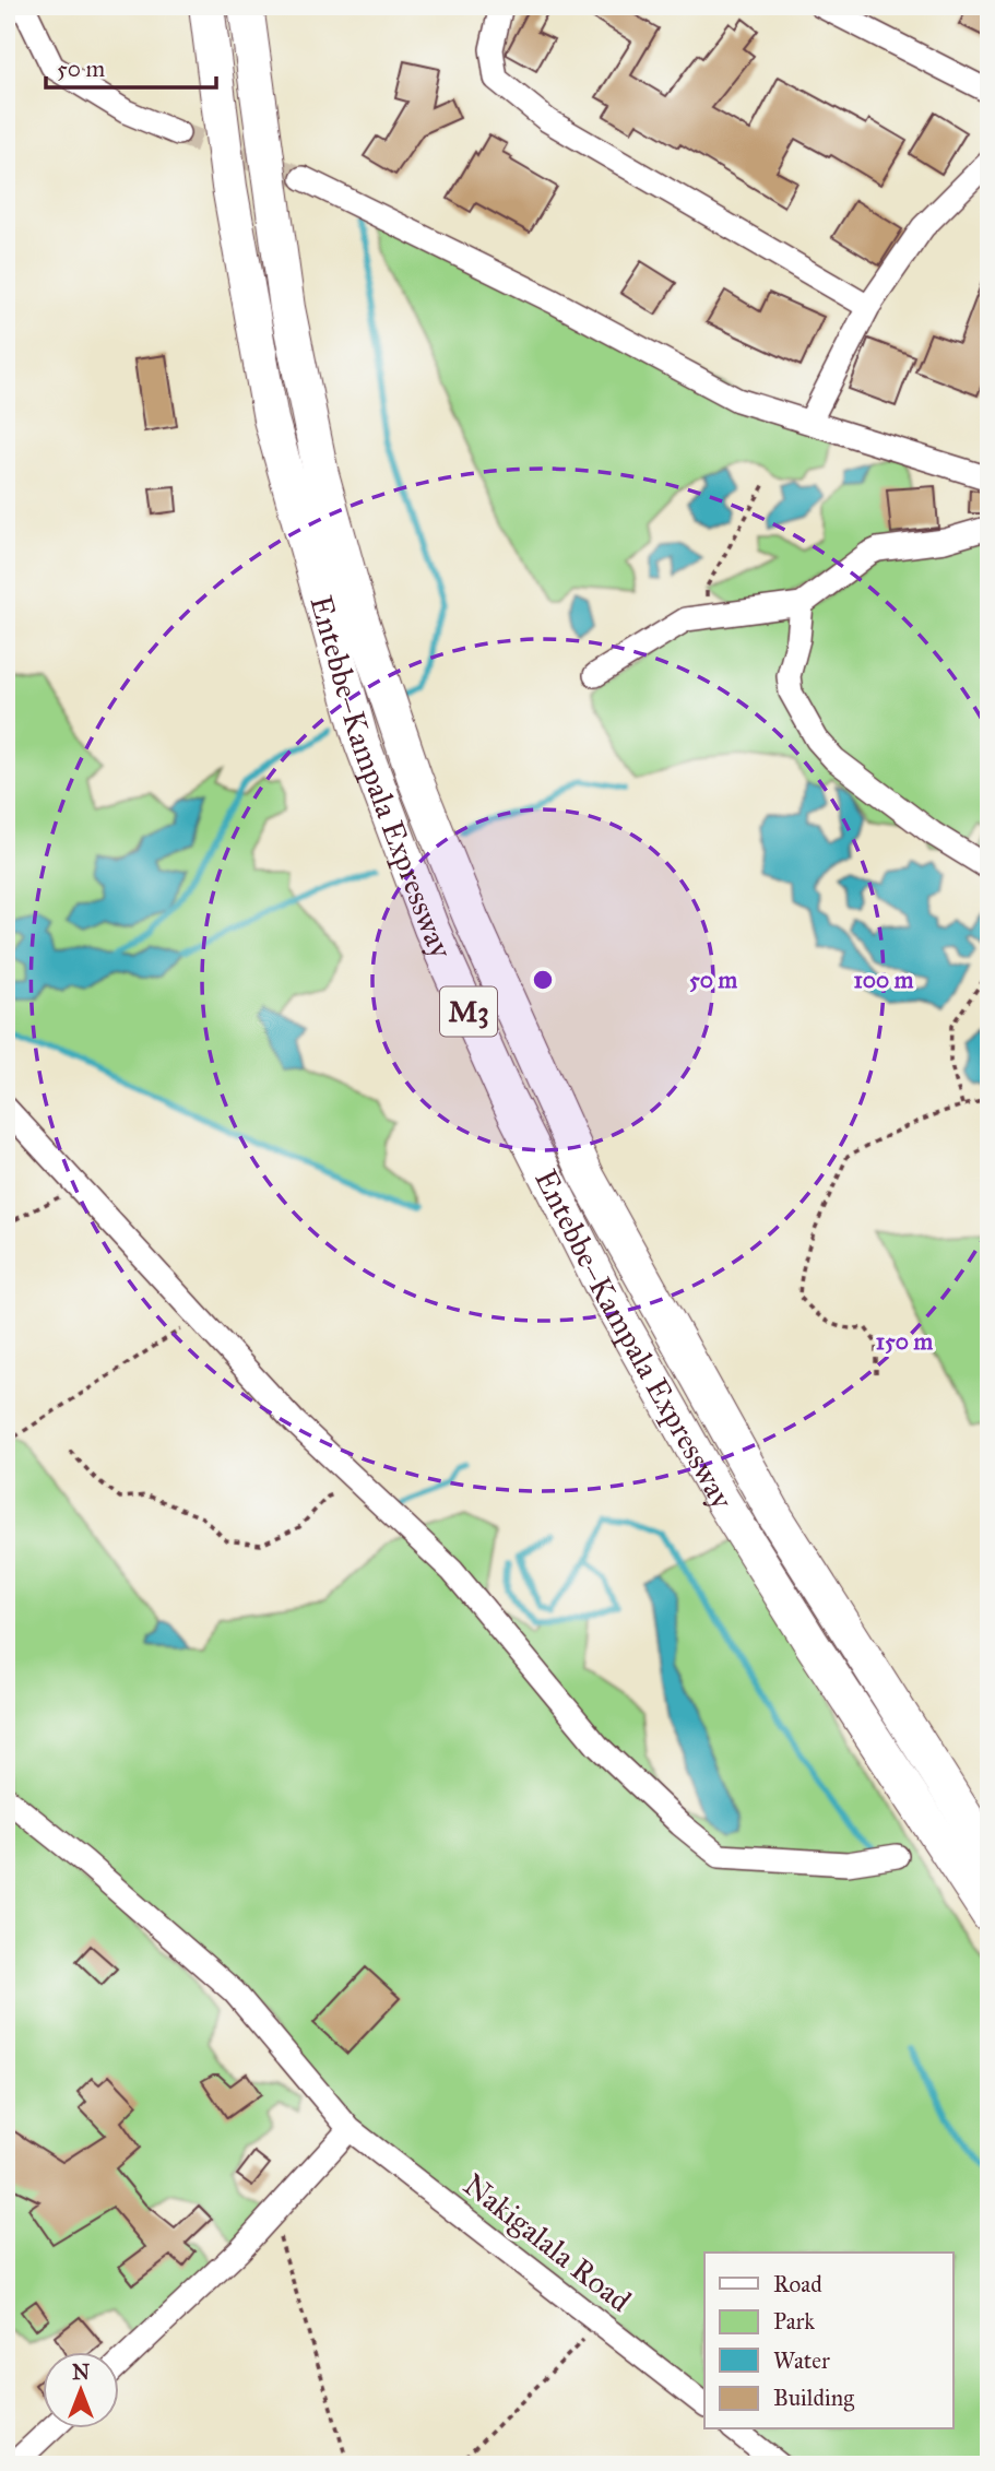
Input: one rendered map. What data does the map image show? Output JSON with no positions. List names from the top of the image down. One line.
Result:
{"streets":{"highway":["Entebbe–Kampala Expressway","M3"],"street":["Nakigalala Road"]},"legend":["Road","Park","Water","Building"],"scale_bar":"50 m","north":"top","rings":["50 m","100 m","150 m"]}
